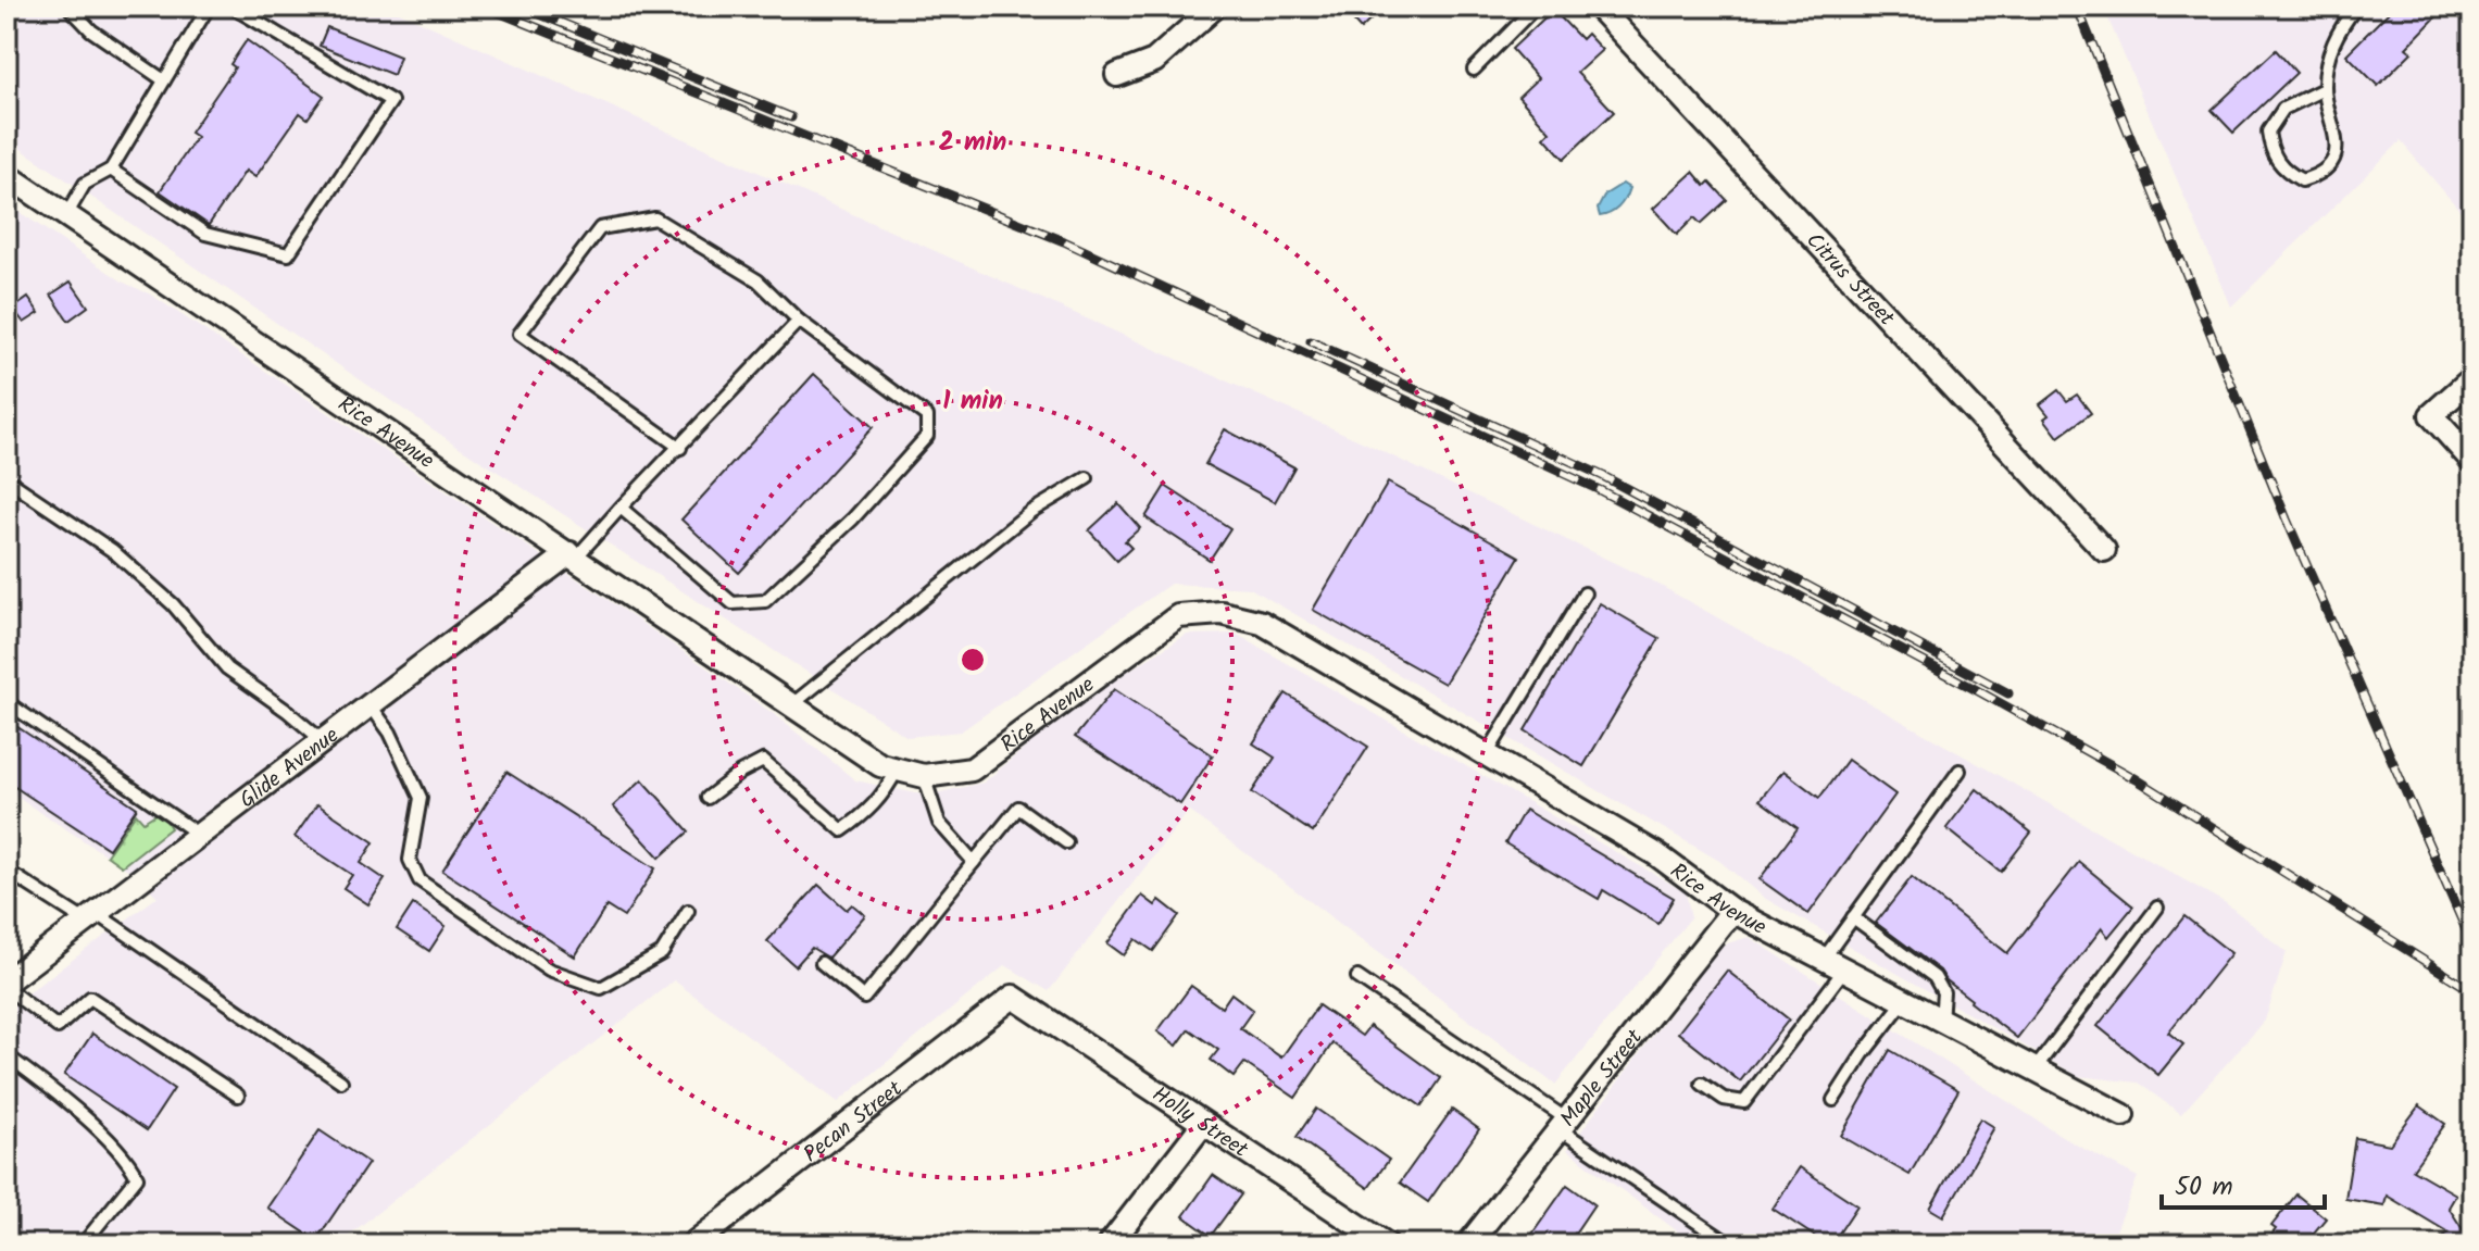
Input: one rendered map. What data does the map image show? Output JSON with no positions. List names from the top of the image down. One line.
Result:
{"streets":{"street":["Citrus Street","Rice Avenue","Glide Avenue","Maple Street","Pecan Street","Holly Street"]},"crossings":[["Rice Avenue","Glide Avenue"],["Rice Avenue","Maple Street"],["Pecan Street","Holly Street"]],"scale_bar":"50 m","rings":["2 min","1 min"]}
